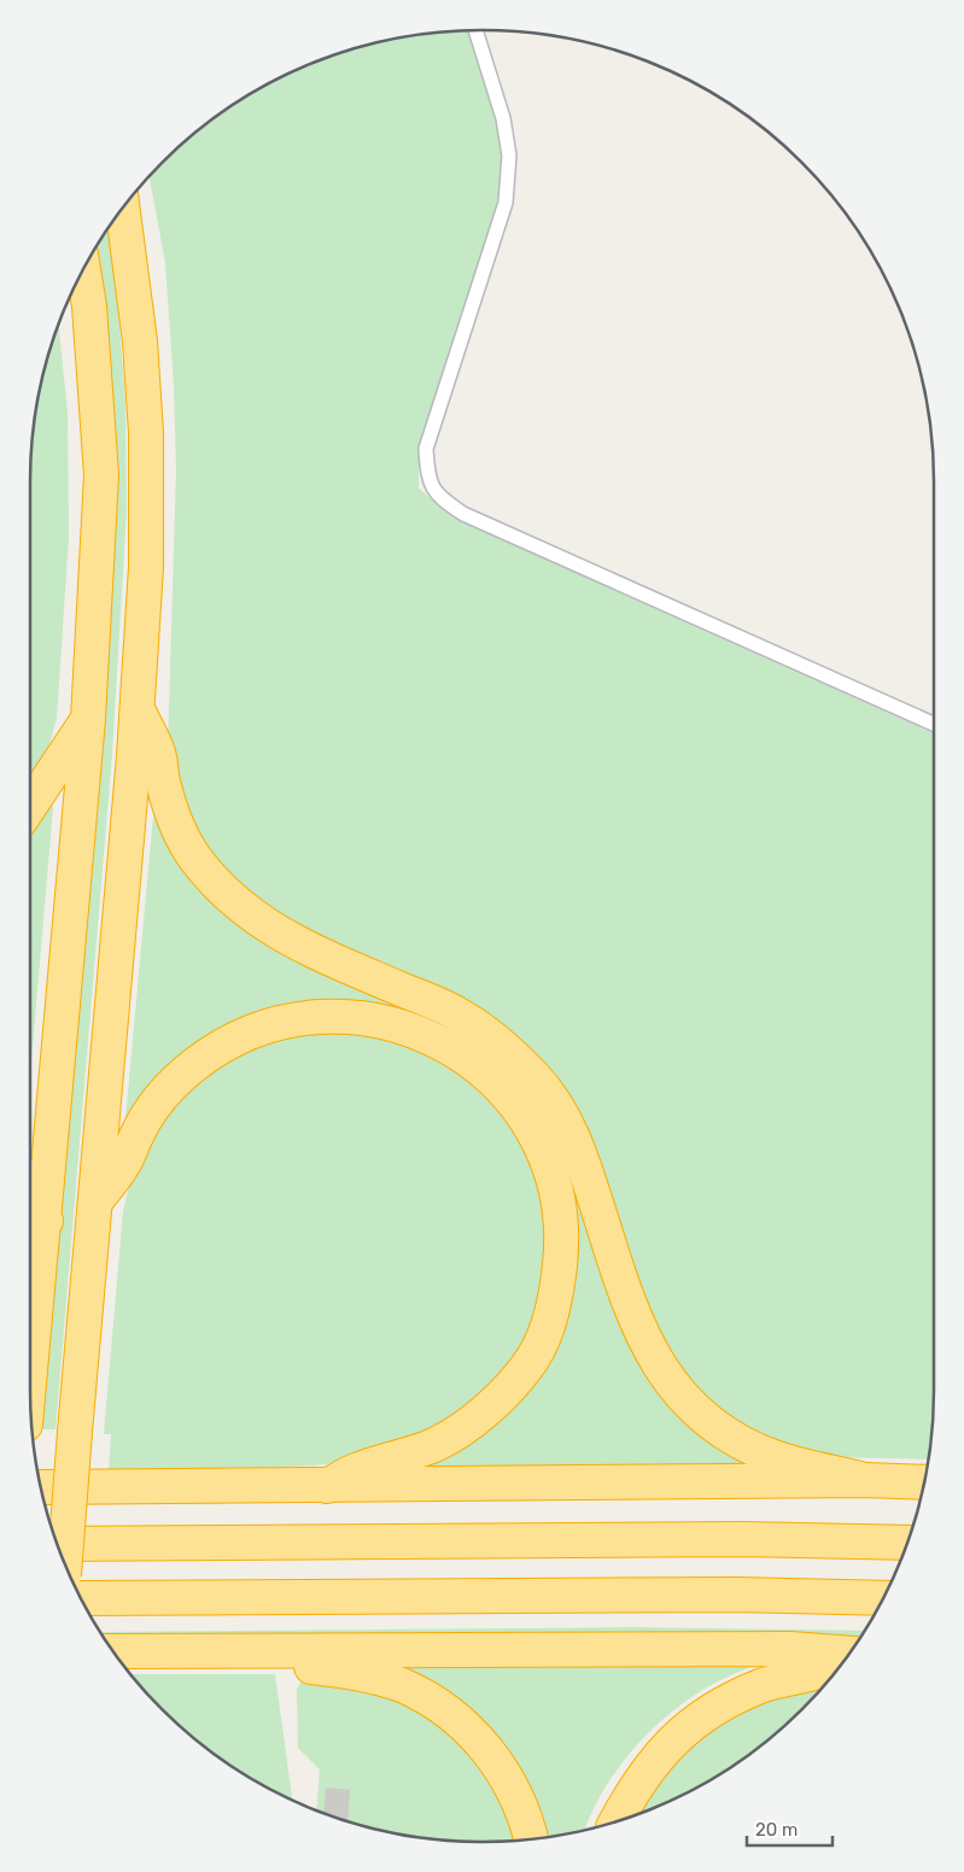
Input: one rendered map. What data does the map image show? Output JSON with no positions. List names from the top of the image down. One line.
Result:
{"scale_bar":"20 m"}
